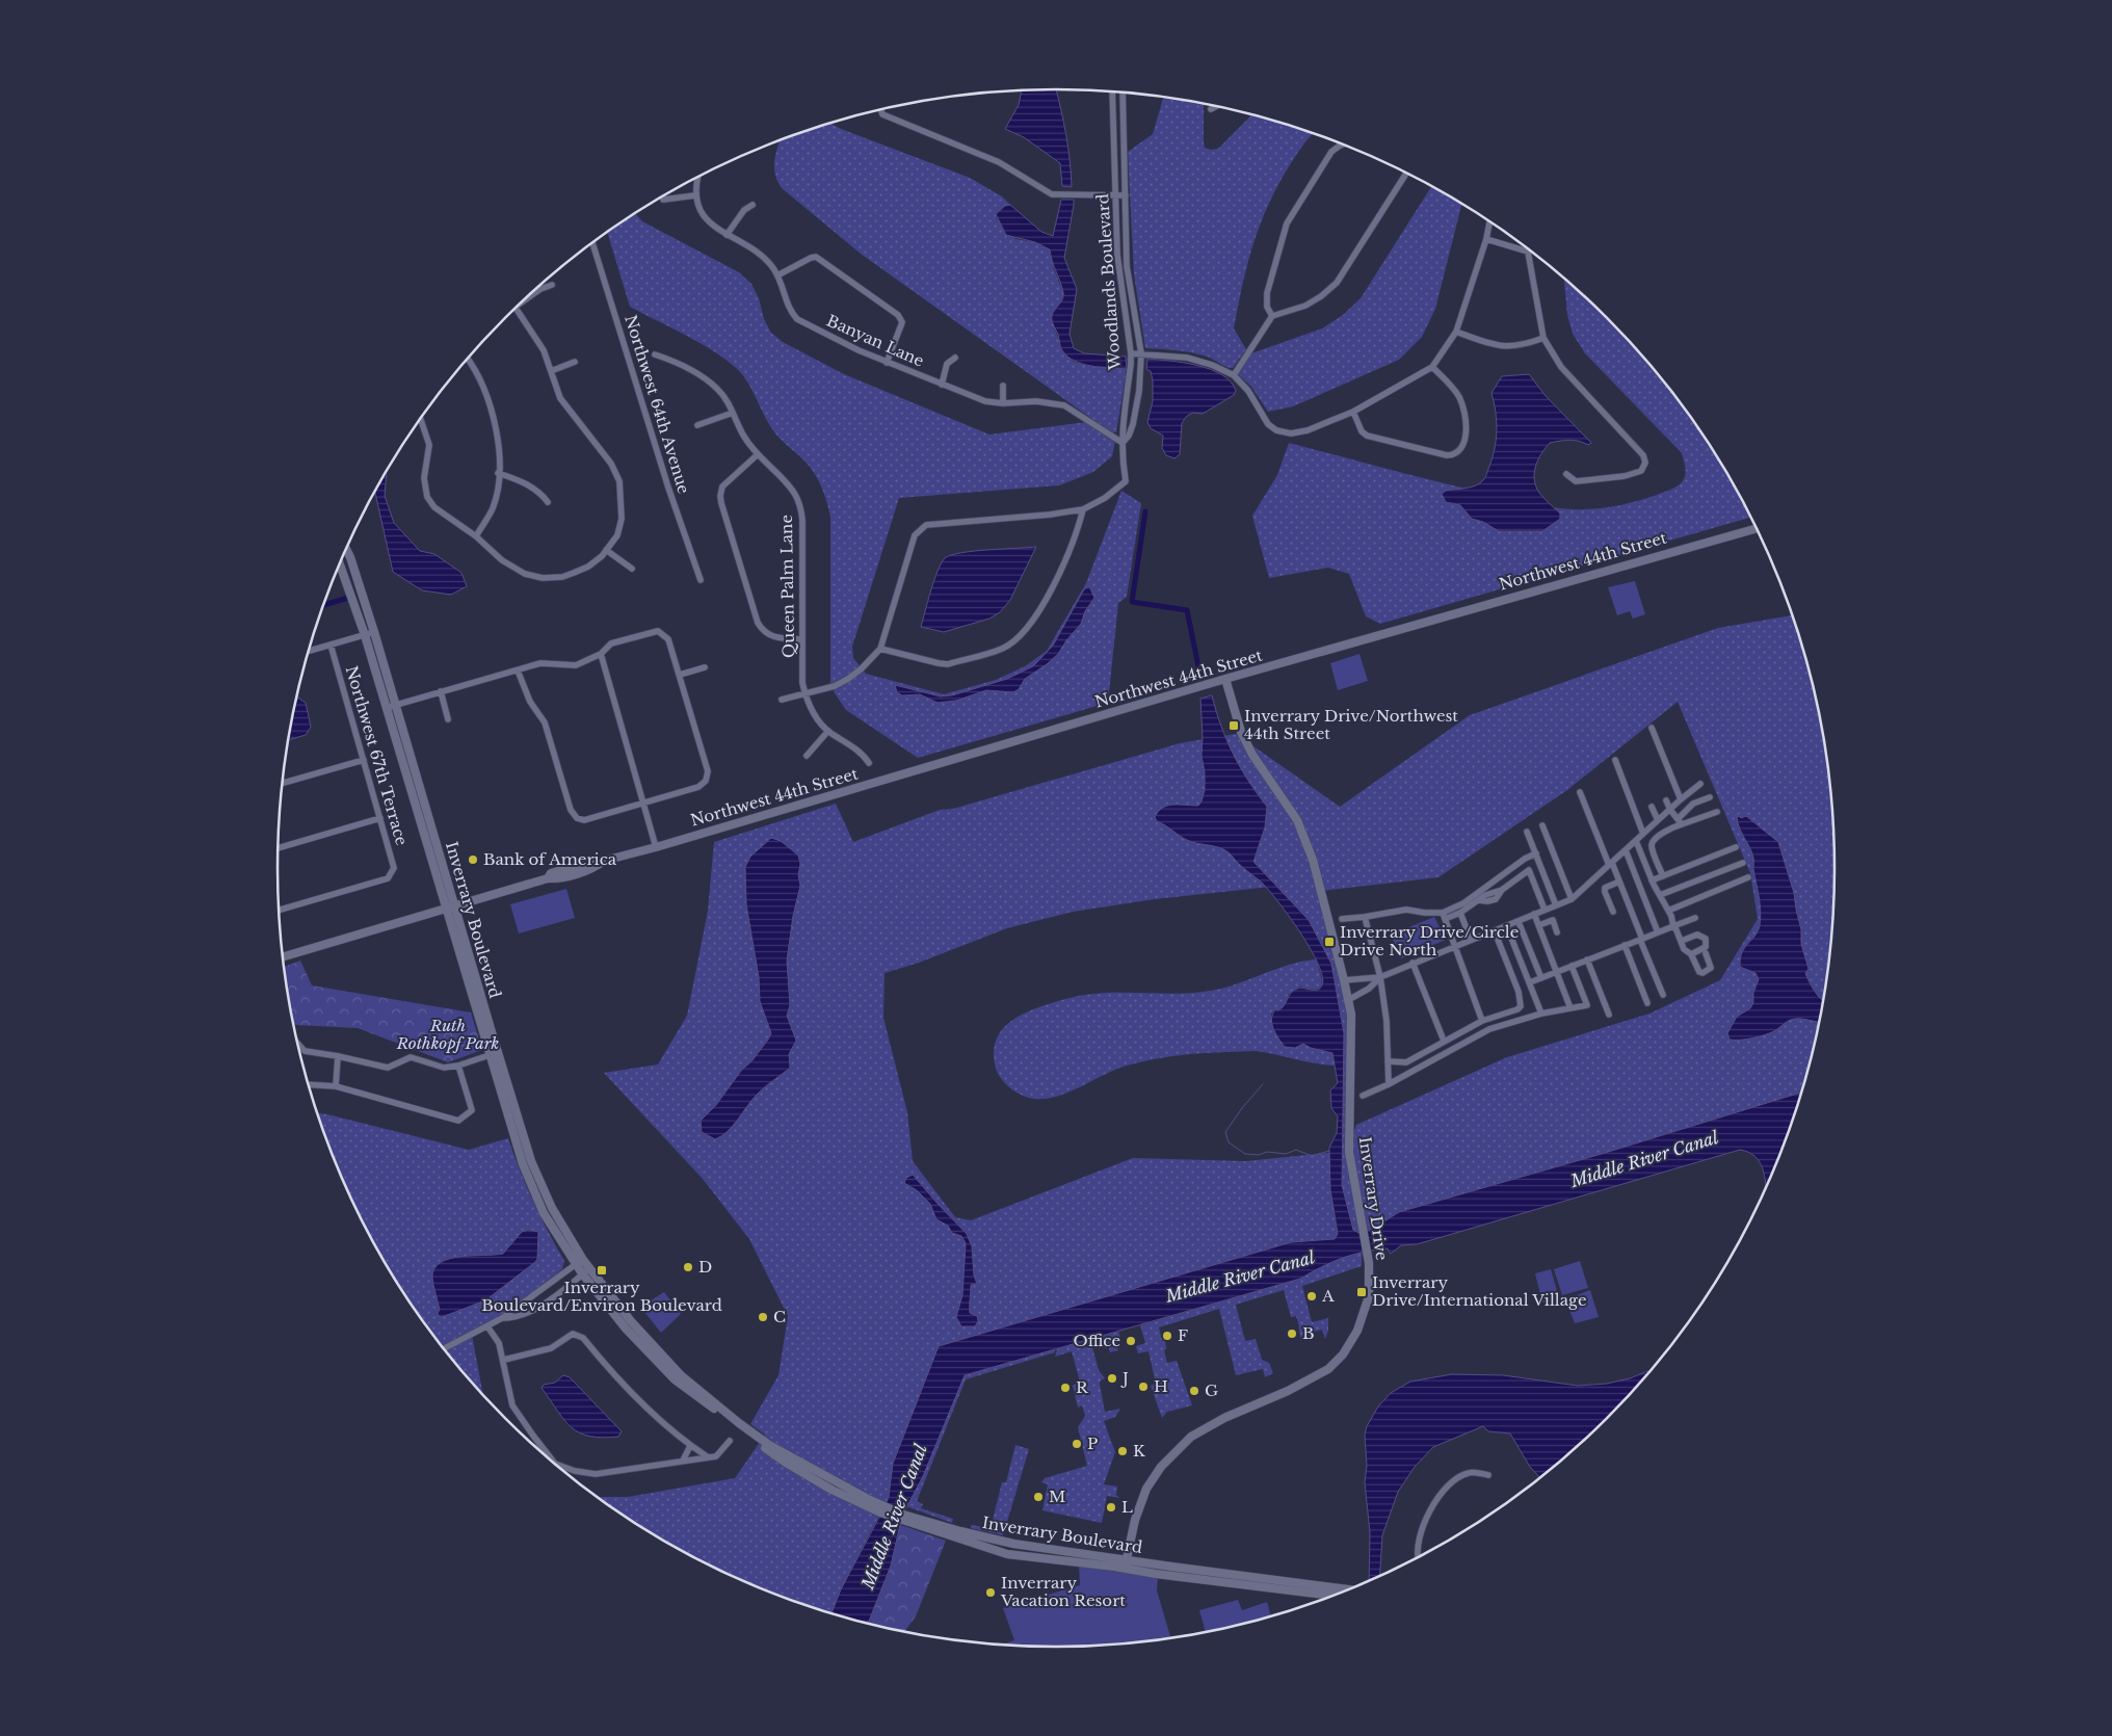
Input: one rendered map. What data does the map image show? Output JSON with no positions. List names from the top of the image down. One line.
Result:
{"streets":{"street":["Woodlands Boulevard","Banyan Lane","Northwest 64th Avenue","Northwest 44th Street","Queen Palm Lane","Northwest 67th Terrace","Inverrary Boulevard","Inverrary Drive"]},"crossings":[["Woodlands Boulevard","Banyan Lane"],["Northwest 44th Street","Inverrary Boulevard"],["Northwest 44th Street","Inverrary Drive"],["Inverrary Boulevard","Inverrary Drive"]],"water":["Middle River Canal"],"parks":["Ruth Rothkopf Park"],"places":{"transit":["Inverrary Drive/Northwest 44th Street","Inverrary Drive/Circle Drive North","Inverrary Boulevard/Environ Boulevard","Inverrary Drive/International Village"],"other":["Bank of America","D","A","C","B","F","Office","J","H","R","G","P","K","M","L","Inverrary Vacation Resort"]}}
